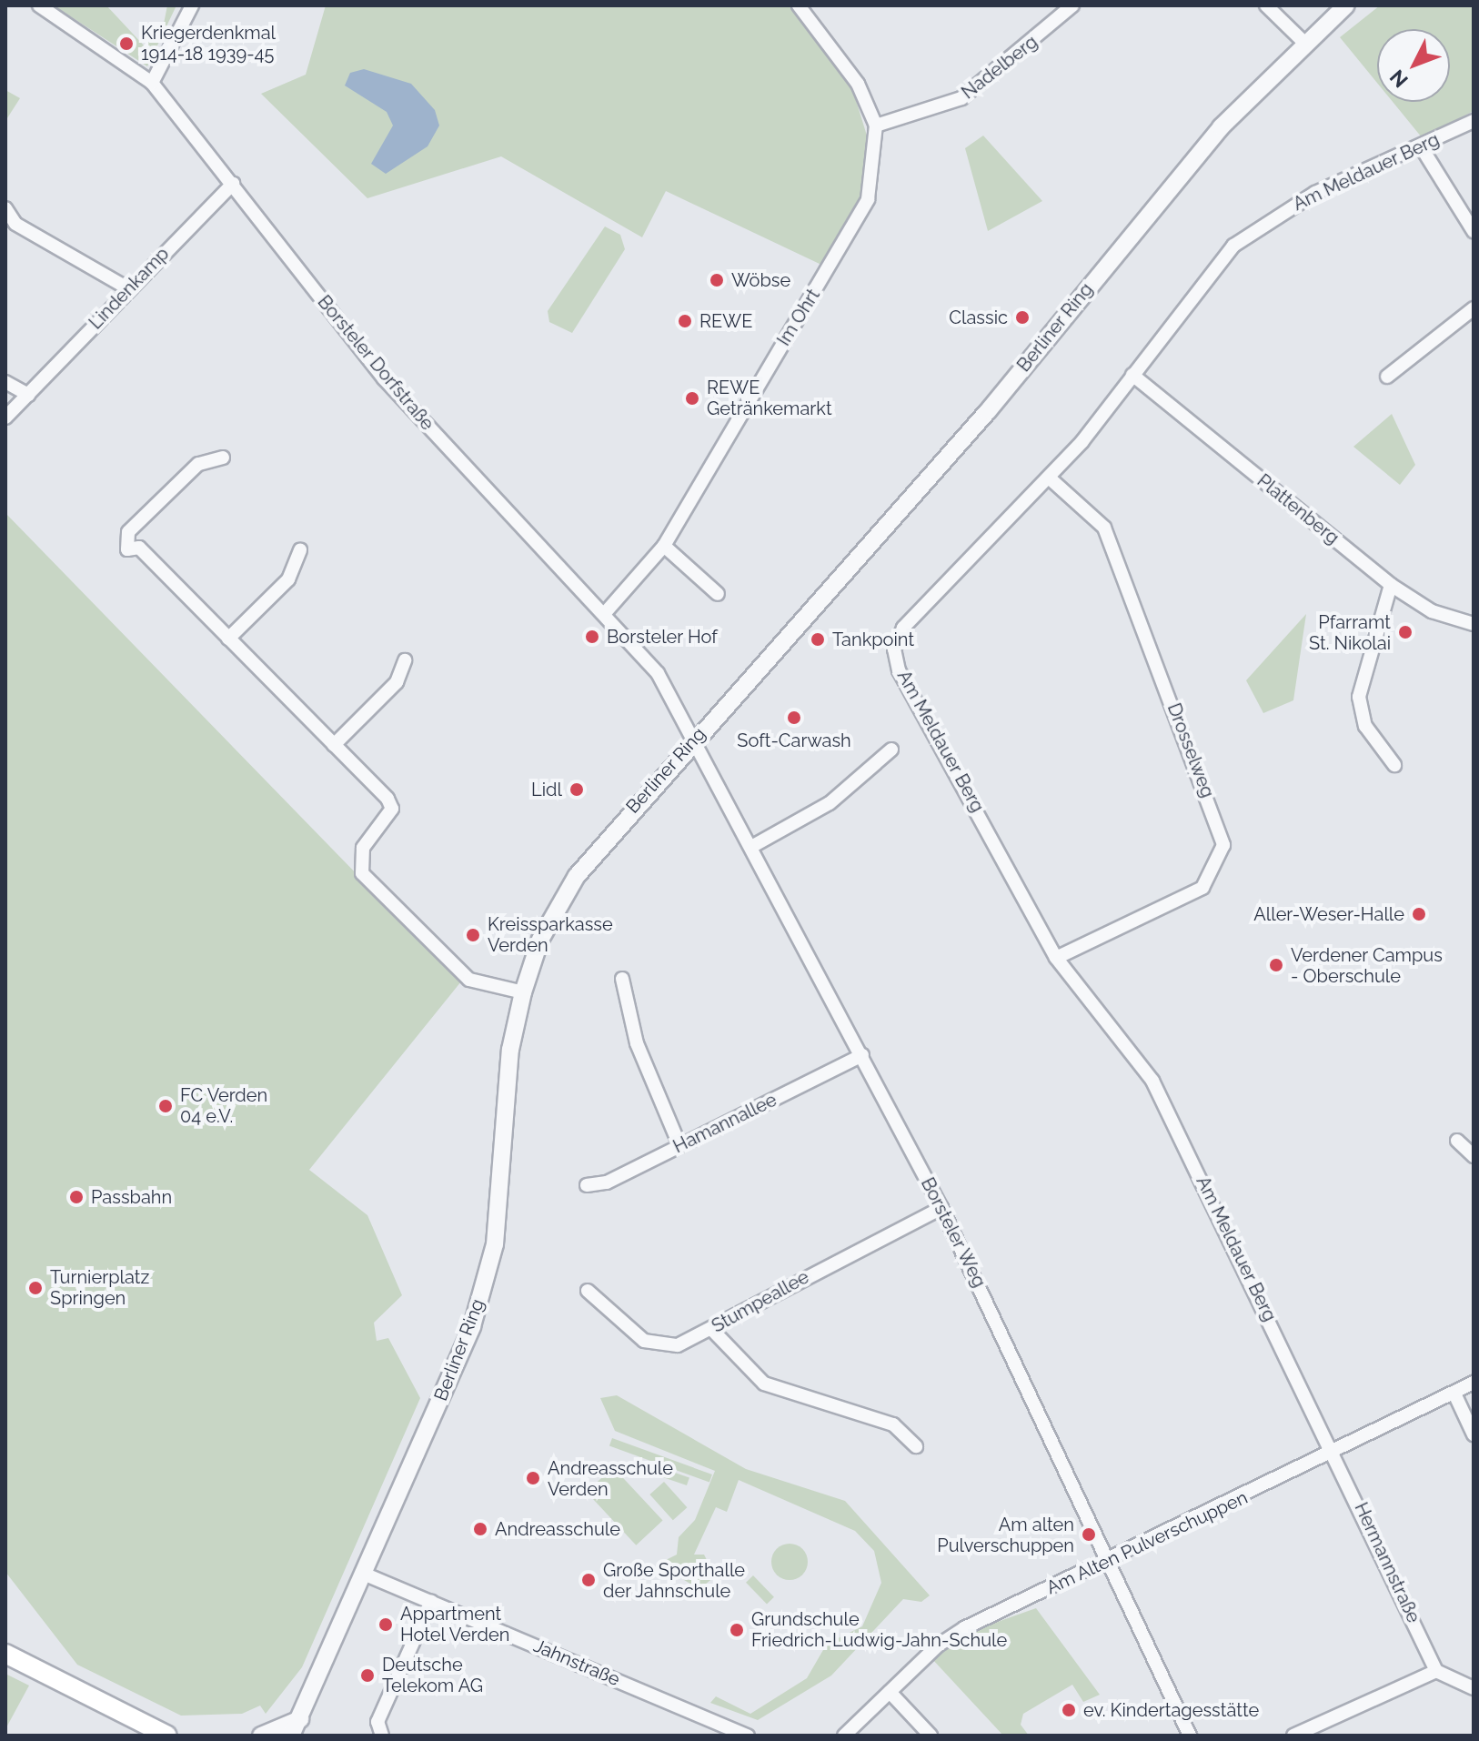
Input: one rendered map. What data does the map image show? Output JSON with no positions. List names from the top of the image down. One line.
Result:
{"streets":{"street":["Nadelberg","Am Meldauer Berg","Lindenkamp","Im Ohrt","Berliner Ring","Borsteler Dorfstraße","Plattenberg","Drosselweg","Hamannallee","Borsteler Weg","Stumpeallee","Am Alten Pulverschuppen","Hermannstraße","Jahnstraße"]},"crossings":[["Nadelberg","Im Ohrt"],["Am Meldauer Berg","Plattenberg"],["Am Meldauer Berg","Drosselweg"],["Am Meldauer Berg","Am Alten Pulverschuppen"],["Am Meldauer Berg","Hermannstraße"],["Lindenkamp","Borsteler Dorfstraße"],["Im Ohrt","Borsteler Dorfstraße"],["Berliner Ring","Borsteler Dorfstraße"],["Berliner Ring","Borsteler Weg"],["Berliner Ring","Jahnstraße"],["Borsteler Dorfstraße","Borsteler Weg"],["Hamannallee","Borsteler Weg"],["Borsteler Weg","Stumpeallee"],["Borsteler Weg","Am Alten Pulverschuppen"],["Am Alten Pulverschuppen","Hermannstraße"]],"places":["Kriegerdenkmal 1914-18 1939-45","Wöbse","Classic","REWE","REWE Getränkemarkt","Pfarramt St. Nikolai","Borsteler Hof","Tankpoint","Soft-Carwash","Lidl","Aller-Weser-Halle","Kreissparkasse Verden","Verdener Campus - Oberschule","FC Verden 04 e.V.","Passbahn","Turnierplatz Springen","Andreasschule Verden","Andreasschule","Am alten Pulverschuppen","Große Sporthalle der Jahnschule","Appartment Hotel Verden","Grundschule Friedrich-Ludwig-Jahn-Schule","Deutsche Telekom AG","ev. Kindertagesstätte"],"north":"bottom left"}
